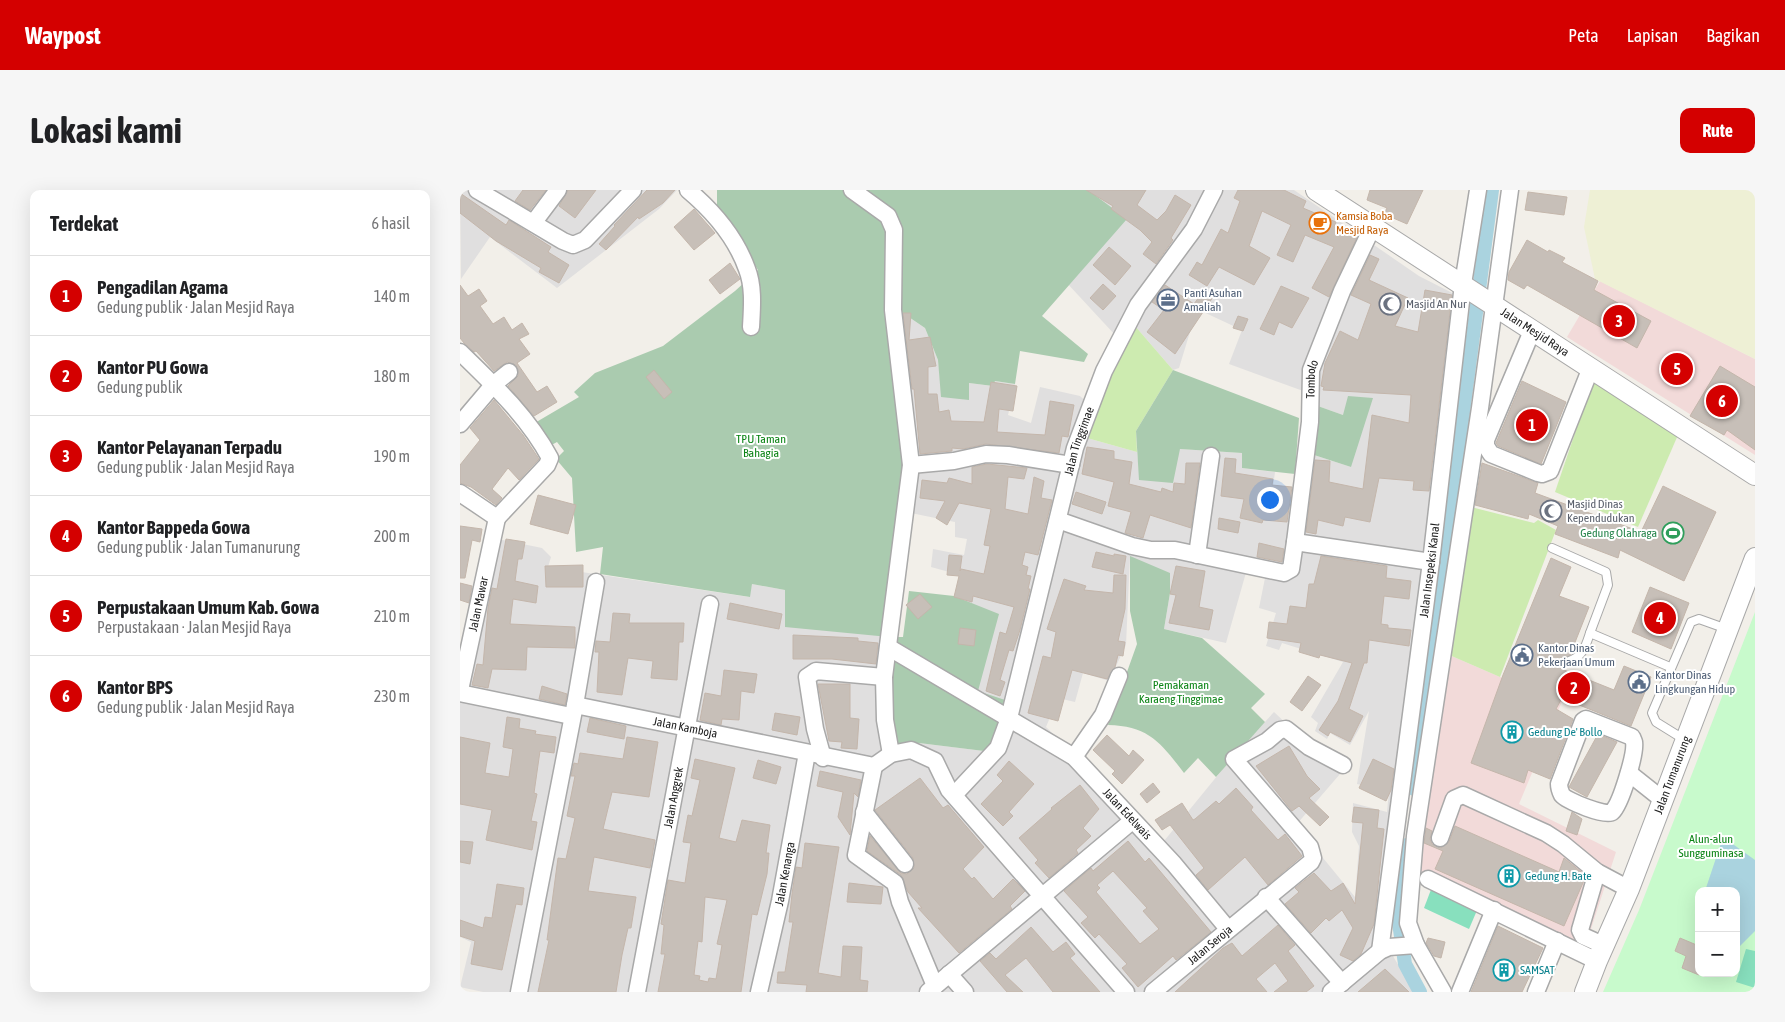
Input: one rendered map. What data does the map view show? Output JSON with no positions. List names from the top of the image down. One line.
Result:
{"streets":{"street":["Jalan Mesjid Raya","Tombolo","Jalan Tinggimae","Jalan Insepeksi Kanal","Jalan Mawar","Jalan Kamboja","Jalan Tumanurung","Jalan Anggrek","Jalan Edelwais","Jalan Kenanga","Jalan Seroja"]},"crossings":[["Jalan Mesjid Raya","Tombolo"],["Jalan Mesjid Raya","Jalan Insepeksi Kanal"],["Jalan Tinggimae","Jalan Edelwais"],["Jalan Mawar","Jalan Kamboja"],["Jalan Kamboja","Jalan Anggrek"],["Jalan Kamboja","Jalan Kenanga"],["Jalan Edelwais","Jalan Seroja"]],"parks":["TPU Taman Bahagia","Pemakaman Karaeng Tinggimae","Alun-alun Sungguminasa"],"places":{"cafe":["Kamsia Boba Mesjid Raya"],"office":["Panti Asuhan Amaliah"],"mosque":["Masjid An Nur","Masjid Dinas Kependudukan"],"sports":["Gedung Olahraga"],"public building":["Kantor Dinas Pekerjaan Umum","Kantor Dinas Lingkungan Hidup"],"building":["Gedung De' Bollo","Gedung H. Bate","SAMSAT"]},"page":{"header":"Waypost","nav":["Peta","Lapisan","Bagikan"],"buttons":"Rute","title":"Lokasi kami","heading":["Terdekat","6 hasil"],"list":[{"mark":"1","name":"Pengadilan Agama","note":"Gedung publik · Jalan Mesjid Raya","value":"140 m"},{"mark":"2","name":"Kantor PU Gowa","note":"Gedung publik","value":"180 m"},{"mark":"3","name":"Kantor Pelayanan Terpadu","note":"Gedung publik · Jalan Mesjid Raya","value":"190 m"},{"mark":"4","name":"Kantor Bappeda Gowa","note":"Gedung publik · Jalan Tumanurung","value":"200 m"},{"mark":"5","name":"Perpustakaan Umum Kab. Gowa","note":"Perpustakaan · Jalan Mesjid Raya","value":"210 m"},{"mark":"6","name":"Kantor BPS","note":"Gedung publik · Jalan Mesjid Raya","value":"230 m"}],"pins":["3","5","6","1","4","2"],"map_buttons":["+","−"]}}
